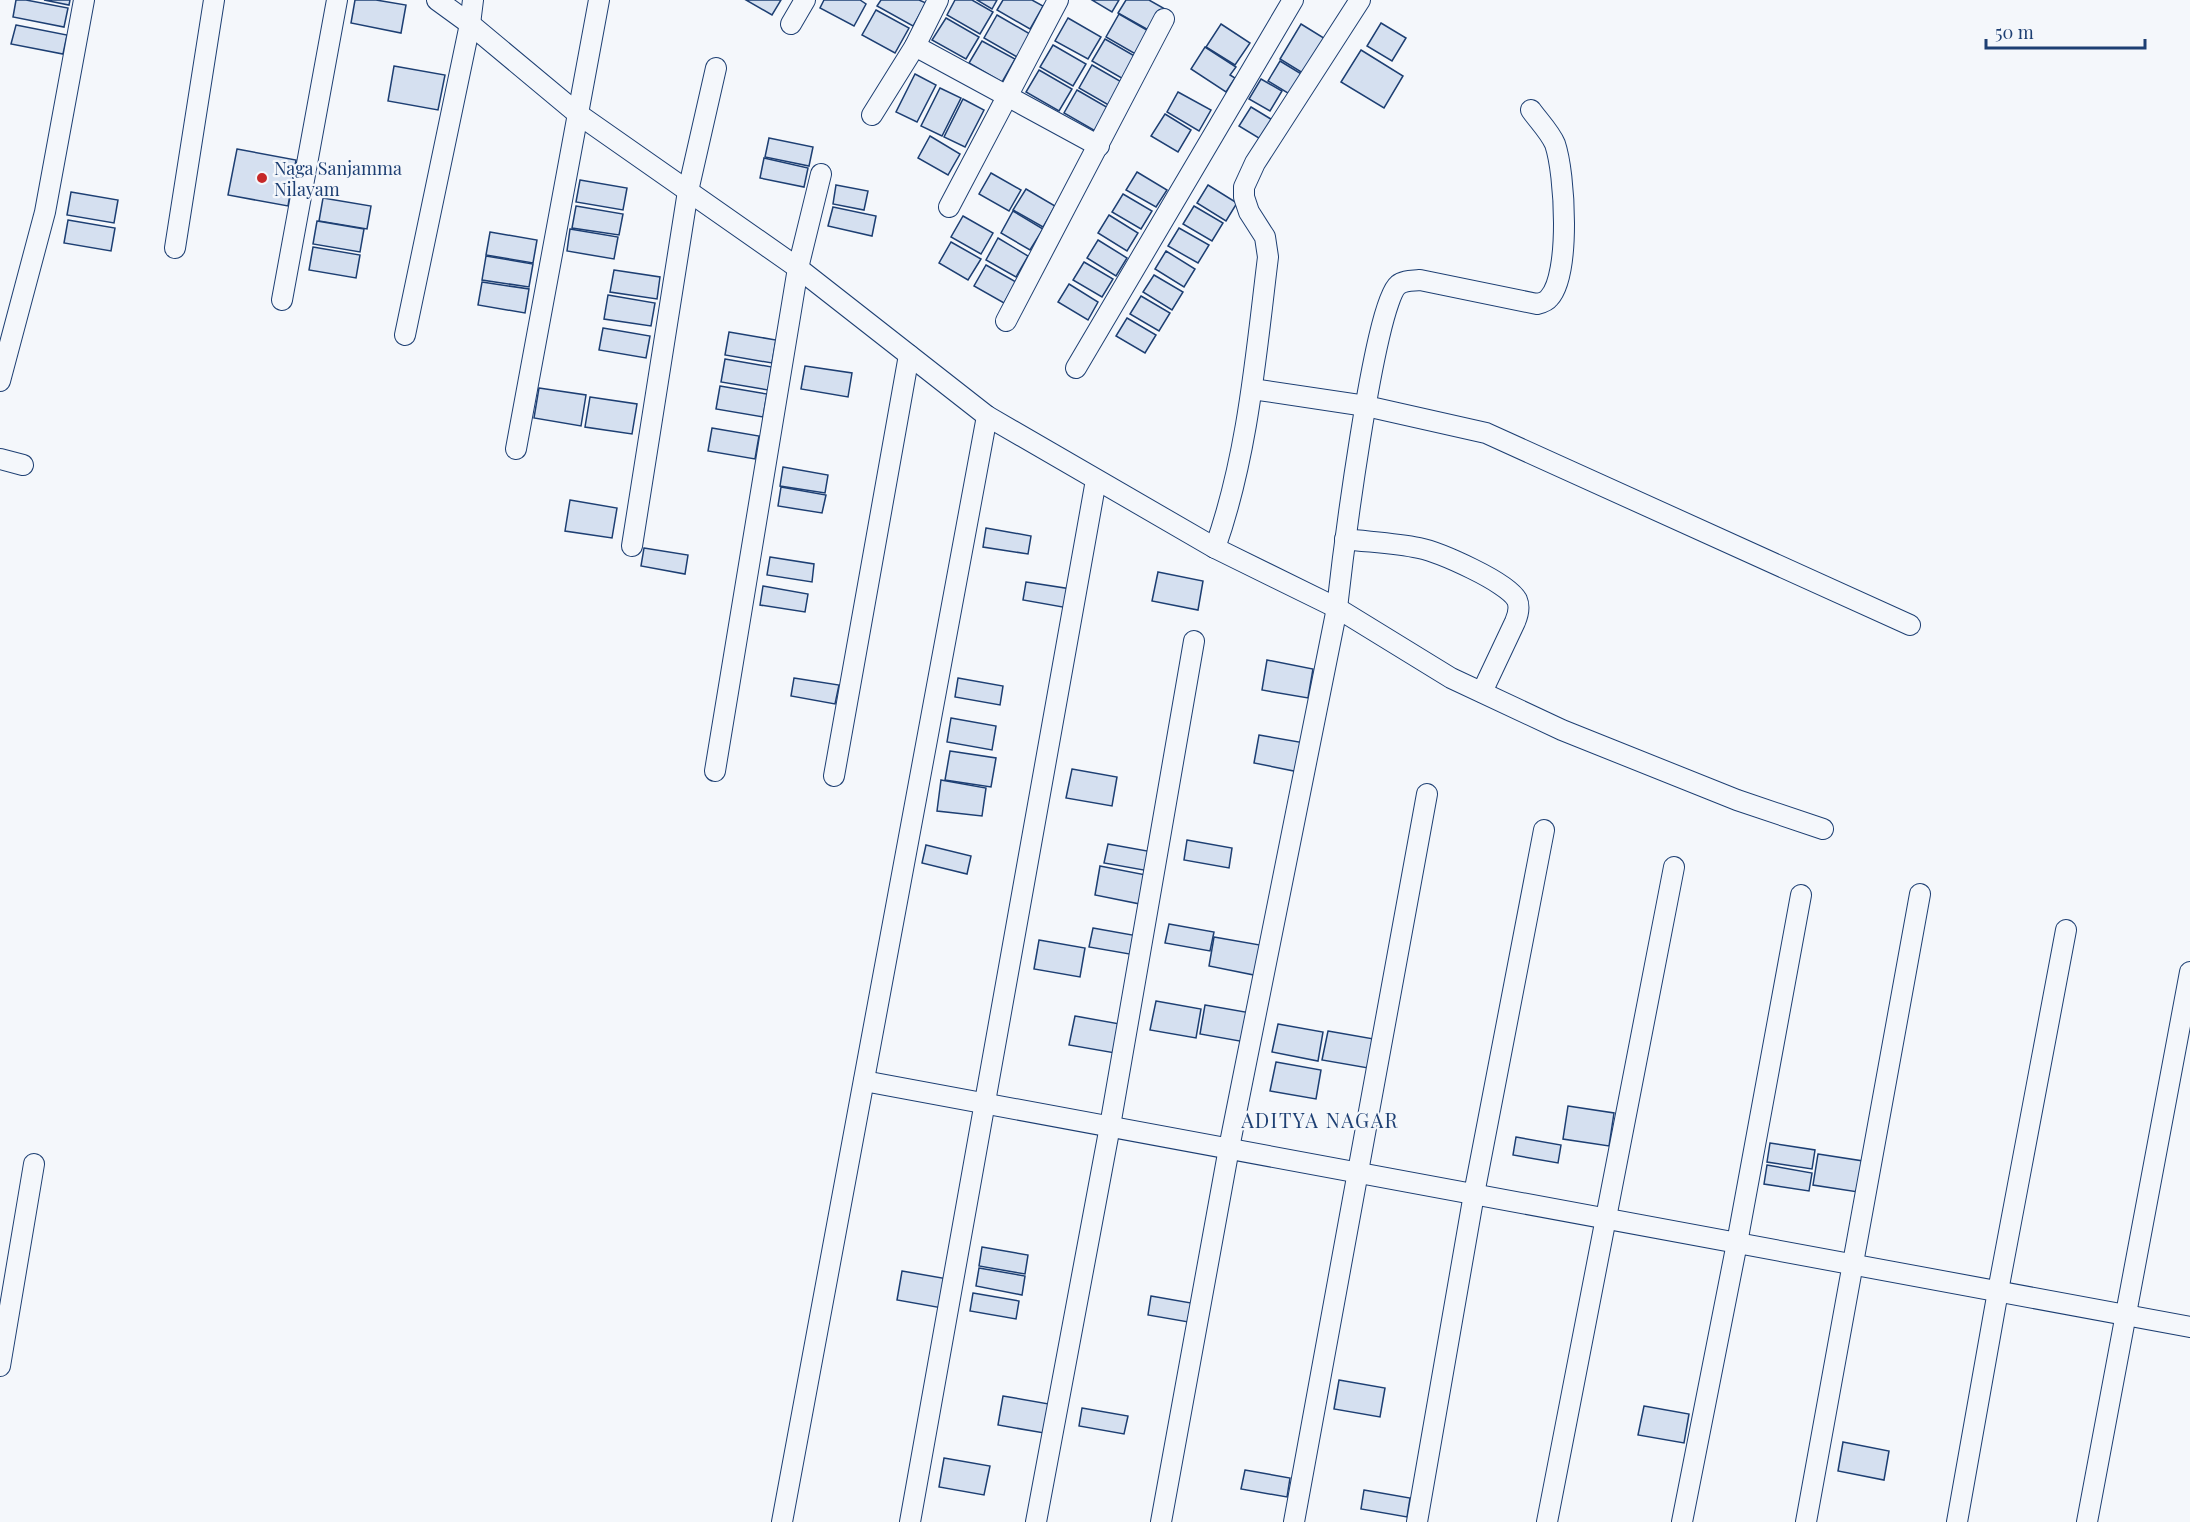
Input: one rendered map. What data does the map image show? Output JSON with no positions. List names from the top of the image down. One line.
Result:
{"districts":["ADITYA NAGAR"],"places":["Naga Sanjamma Nilayam"],"scale_bar":"50 m"}
